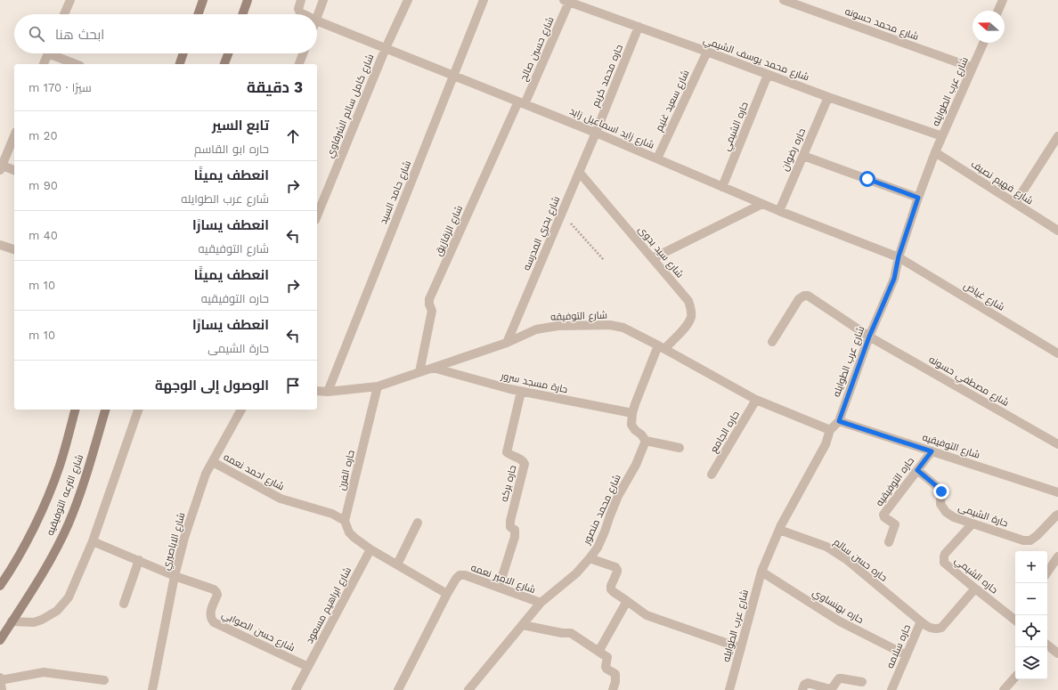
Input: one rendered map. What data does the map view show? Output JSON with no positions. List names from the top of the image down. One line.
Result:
{"streets":{"main road":["شارع الترعه التوفيقيه"],"street":["شارع محمد حسونه","شارع حسين صالح","شارع محمد يوسف الشيمي","حاره محمد كريم","شارع عرب الطوايله","شارع سعيد غنيم","شارع كامل سالم الشرقاوي","حاره الشيمي","شارع زايد اسماعيل زايد","حاره رضوان","شارع فهيم نصيف","شارع حامد السيد","شارع الزقازيق","شارع بحري المدرسه","شارع سيد بدوى","شارع غياض","شارع التوفيقه","شارع مصطفي حسونه","حارة مسجد سرور","حاره الجامع","شارع التوفيقيه","حاره الفرن","شارع احمد نعمه","حاره التوفيقيه","حاره بركه","شارع محمد منصور","حارة الشيمى","شارع الاباصيري","حاره حسن سالم","شارع الامير نعمه","شارع ابراهيم مسعود","حاره بهنساوي","شارع حسن الصوابي","حاره سلامه"]},"crossings":[["شارع محمد حسونه","شارع عرب الطوايله"],["شارع حسين صالح","شارع محمد يوسف الشيمي"],["شارع حسين صالح","شارع زايد اسماعيل زايد"],["شارع حسين صالح","شارع الزقازيق"],["شارع محمد يوسف الشيمي","حاره محمد كريم"],["شارع محمد يوسف الشيمي","شارع عرب الطوايله"],["شارع محمد يوسف الشيمي","شارع سعيد غنيم"],["شارع محمد يوسف الشيمي","حاره الشيمي"],["شارع محمد يوسف الشيمي","حاره رضوان"],["حاره محمد كريم","شارع زايد اسماعيل زايد"],["حاره محمد كريم","شارع بحري المدرسه"],["شارع عرب الطوايله","شارع زايد اسماعيل زايد"],["شارع عرب الطوايله","شارع فهيم نصيف"],["شارع عرب الطوايله","شارع غياض"],["شارع عرب الطوايله","شارع التوفيقه"],["شارع عرب الطوايله","شارع مصطفي حسونه"],["شارع عرب الطوايله","شارع التوفيقيه"],["شارع عرب الطوايله","حاره حسن سالم"],["شارع عرب الطوايله","حاره بهنساوي"],["شارع سعيد غنيم","شارع زايد اسماعيل زايد"],["شارع كامل سالم الشرقاوي","شارع زايد اسماعيل زايد"],["حاره الشيمي","شارع زايد اسماعيل زايد"],["حاره الشيمي","حارة الشيمى"],["حاره الشيمي","حاره سلامه"],["شارع زايد اسماعيل زايد","حاره رضوان"],["شارع زايد اسماعيل زايد","شارع حامد السيد"],["شارع زايد اسماعيل زايد","شارع الزقازيق"],["شارع زايد اسماعيل زايد","شارع بحري المدرسه"],["شارع زايد اسماعيل زايد","شارع غياض"],["شارع حامد السيد","شارع التوفيقه"],["شارع الزقازيق","شارع التوفيقه"],["شارع بحري المدرسه","شارع سيد بدوى"],["شارع بحري المدرسه","شارع التوفيقه"],["شارع سيد بدوى","شارع التوفيقه"],["شارع التوفيقه","حارة مسجد سرور"],["شارع التوفيقه","حاره الجامع"],["شارع التوفيقه","حاره الفرن"],["حارة مسجد سرور","حاره بركه"],["شارع التوفيقيه","حاره التوفيقيه"],["حاره الفرن","شارع احمد نعمه"],["شارع احمد نعمه","شارع الاباصيري"],["حاره التوفيقيه","حارة الشيمى"],["حاره بركه","شارع الامير نعمه"],["شارع محمد منصور","شارع الامير نعمه"],["شارع الاباصيري","شارع حسن الصوابي"],["حاره حسن سالم","حاره سلامه"],["شارع ابراهيم مسعود","شارع حسن الصوابي"],["حاره بهنساوي","حاره سلامه"]],"north":"left","page":{"search":"ابحث هنا","heading":["3 دقيقة","سيرًا · 170 m"],"list":[["تابع السير","حاره ابو القاسم","20 m"],["انعطف يمينًا","شارع عرب الطوايله","90 m"],["انعطف يسارًا","شارع التوفيقيه","40 m"],["انعطف يمينًا","حاره التوفيقيه","10 m"],["انعطف يسارًا","حارة الشيمى","10 m"],"الوصول إلى الوجهة"],"map_buttons":["+","−"]}}
